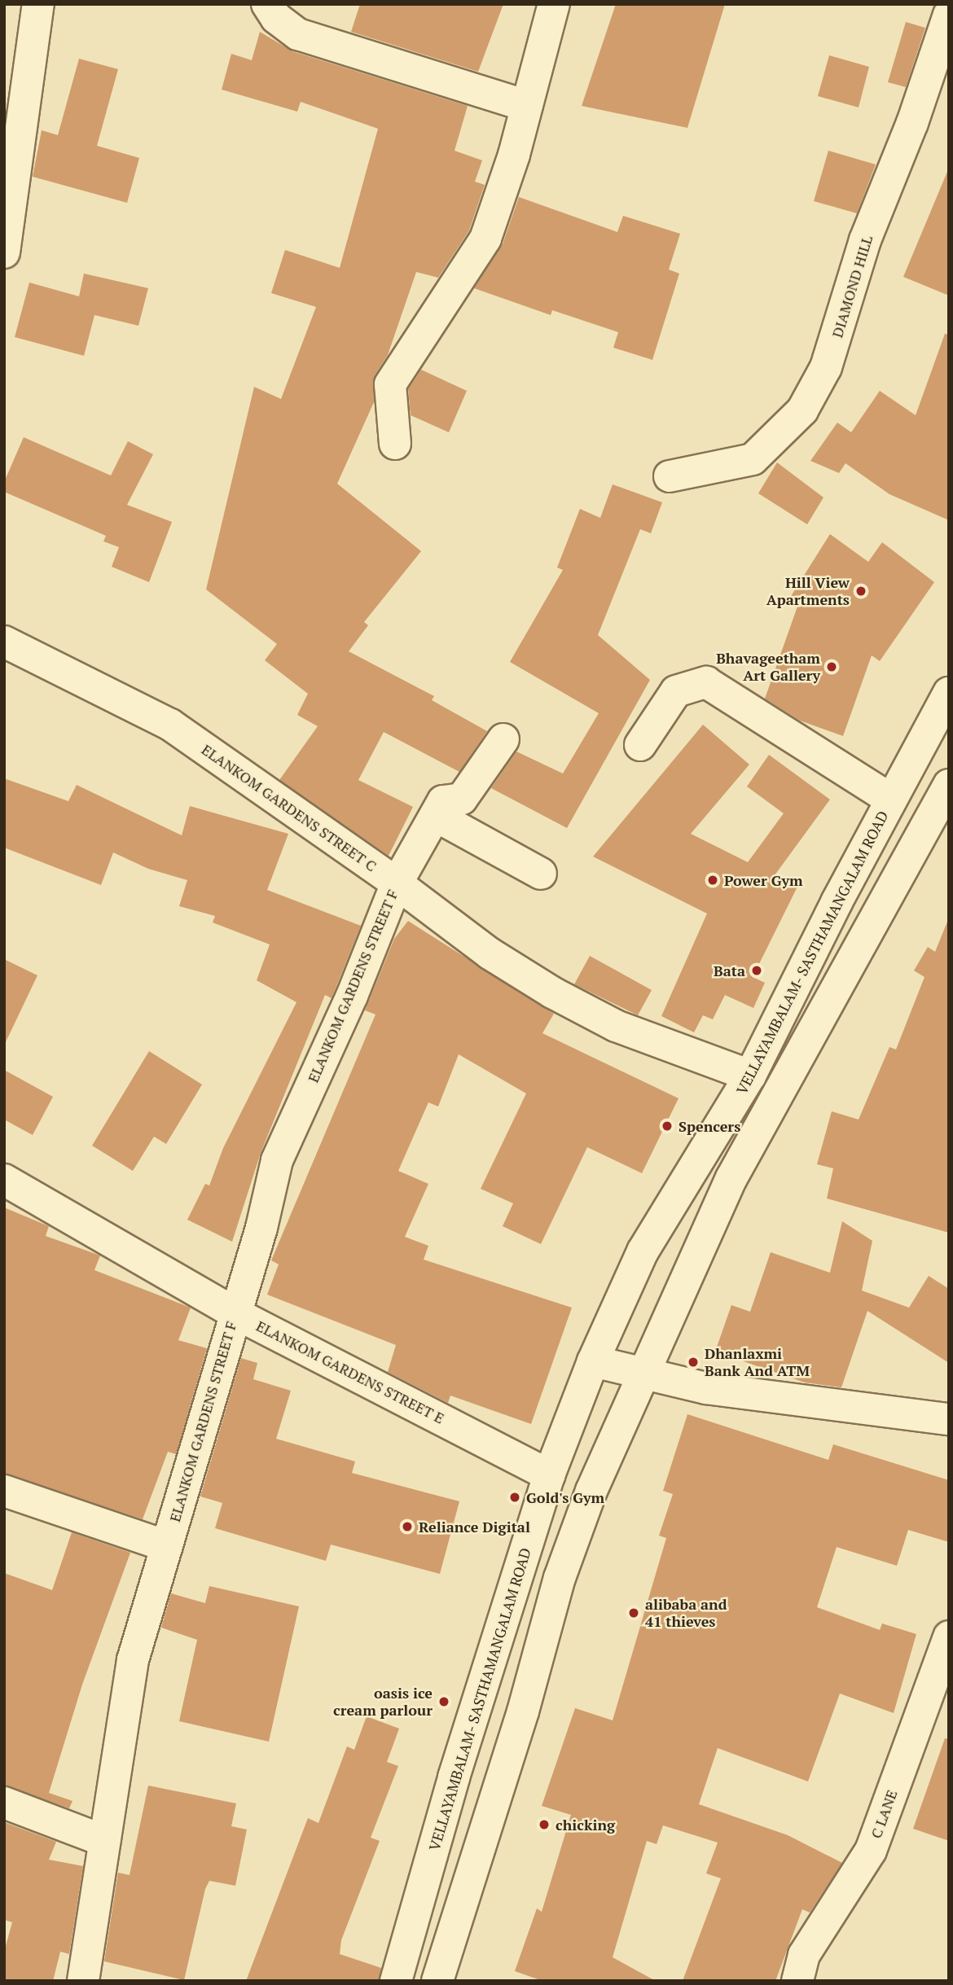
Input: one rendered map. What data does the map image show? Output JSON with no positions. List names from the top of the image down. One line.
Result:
{"streets":{"street":["DIAMOND HILL","ELANKOM GARDENS STREET C","VELLAYAMBALAM- SASTHAMANGALAM ROAD","ELANKOM GARDENS STREET F","ELANKOM GARDENS STREET E","C LANE"]},"crossings":[["ELANKOM GARDENS STREET C","VELLAYAMBALAM- SASTHAMANGALAM ROAD"],["ELANKOM GARDENS STREET C","ELANKOM GARDENS STREET F"],["VELLAYAMBALAM- SASTHAMANGALAM ROAD","ELANKOM GARDENS STREET E"],["ELANKOM GARDENS STREET F","ELANKOM GARDENS STREET E"]],"places":["Hill View Apartments","Bhavageetham Art Gallery","Power Gym","Bata","Spencers","Dhanlaxmi Bank And ATM","Gold's Gym","Reliance Digital","alibaba and 41 thieves","oasis ice cream parlour","chicking"]}
